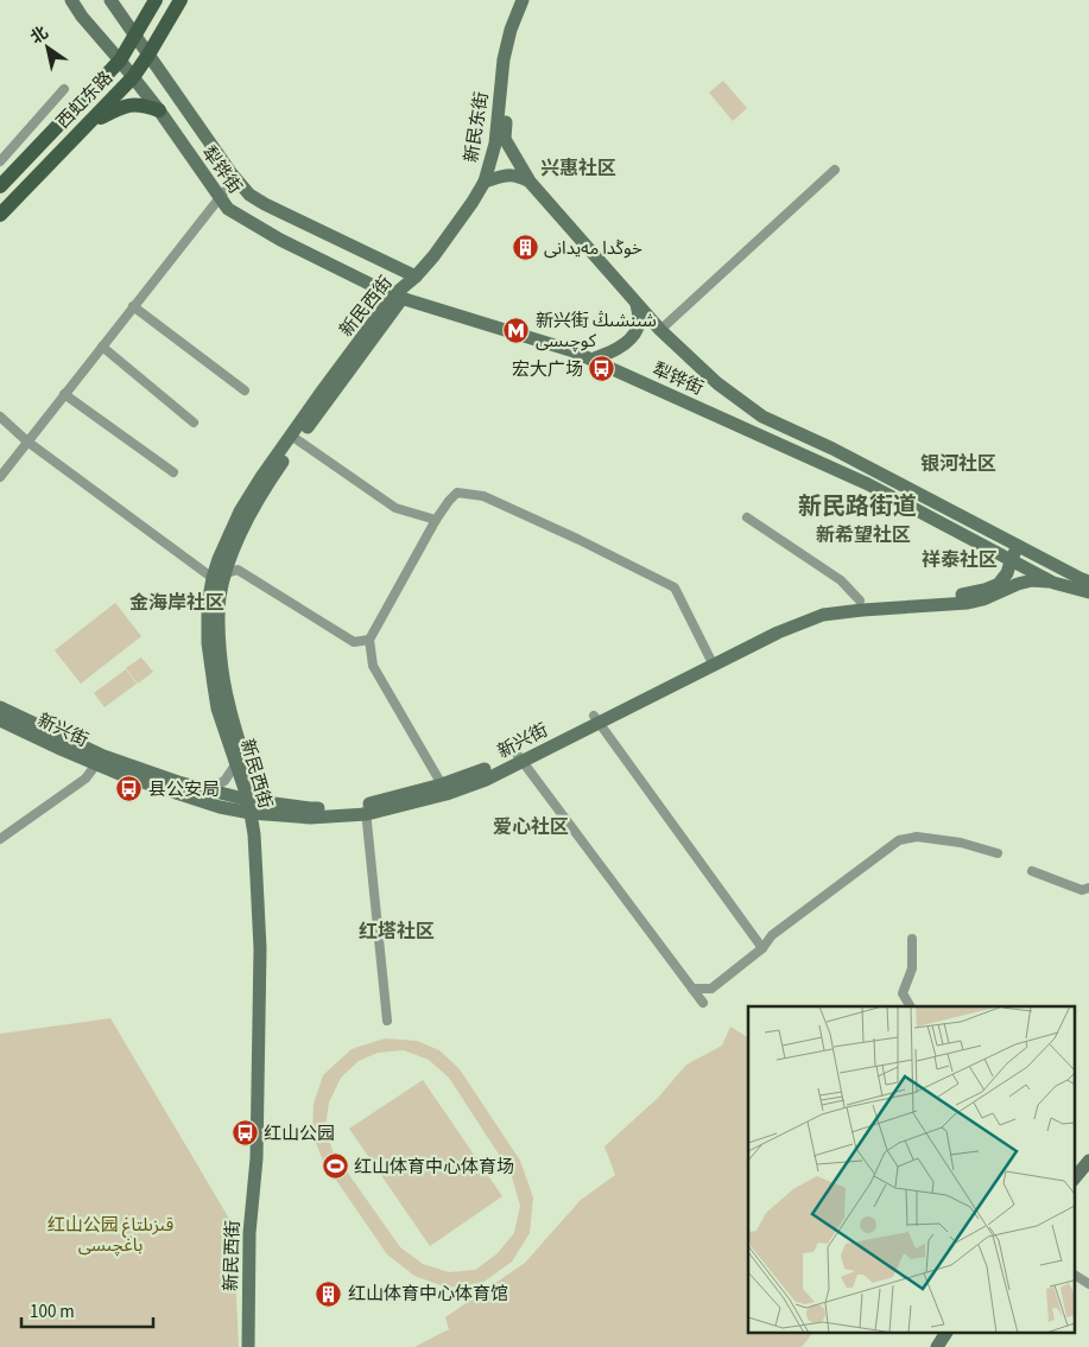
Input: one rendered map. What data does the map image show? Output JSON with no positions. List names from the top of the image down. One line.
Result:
{"streets":{"main road":["西虹东路","新民东街","犁铧街","新民西街","新兴街"]},"crossings":[["西虹东路","犁铧街"],["新民东街","犁铧街"],["新民东街","新民西街"],["犁铧街","新民西街"],["犁铧街","新兴街"],["新民西街","新兴街"]],"districts":["兴惠社区","银河社区","新民路街道","新希望社区","祥泰社区","金海岸社区","爱心社区","红塔社区"],"parks":["红山公园 قىزىلتاغ باغچىسى"],"places":{"building":["خوڭدا مەيدانى","红山体育中心体育馆"],"metro station":["新兴街 شىنشىڭ كوچىسى"],"bus stop":["宏大广场","县公安局","红山公园"],"sports":["红山体育中心体育场"]},"scale_bar":"100 m","north":"top left"}
